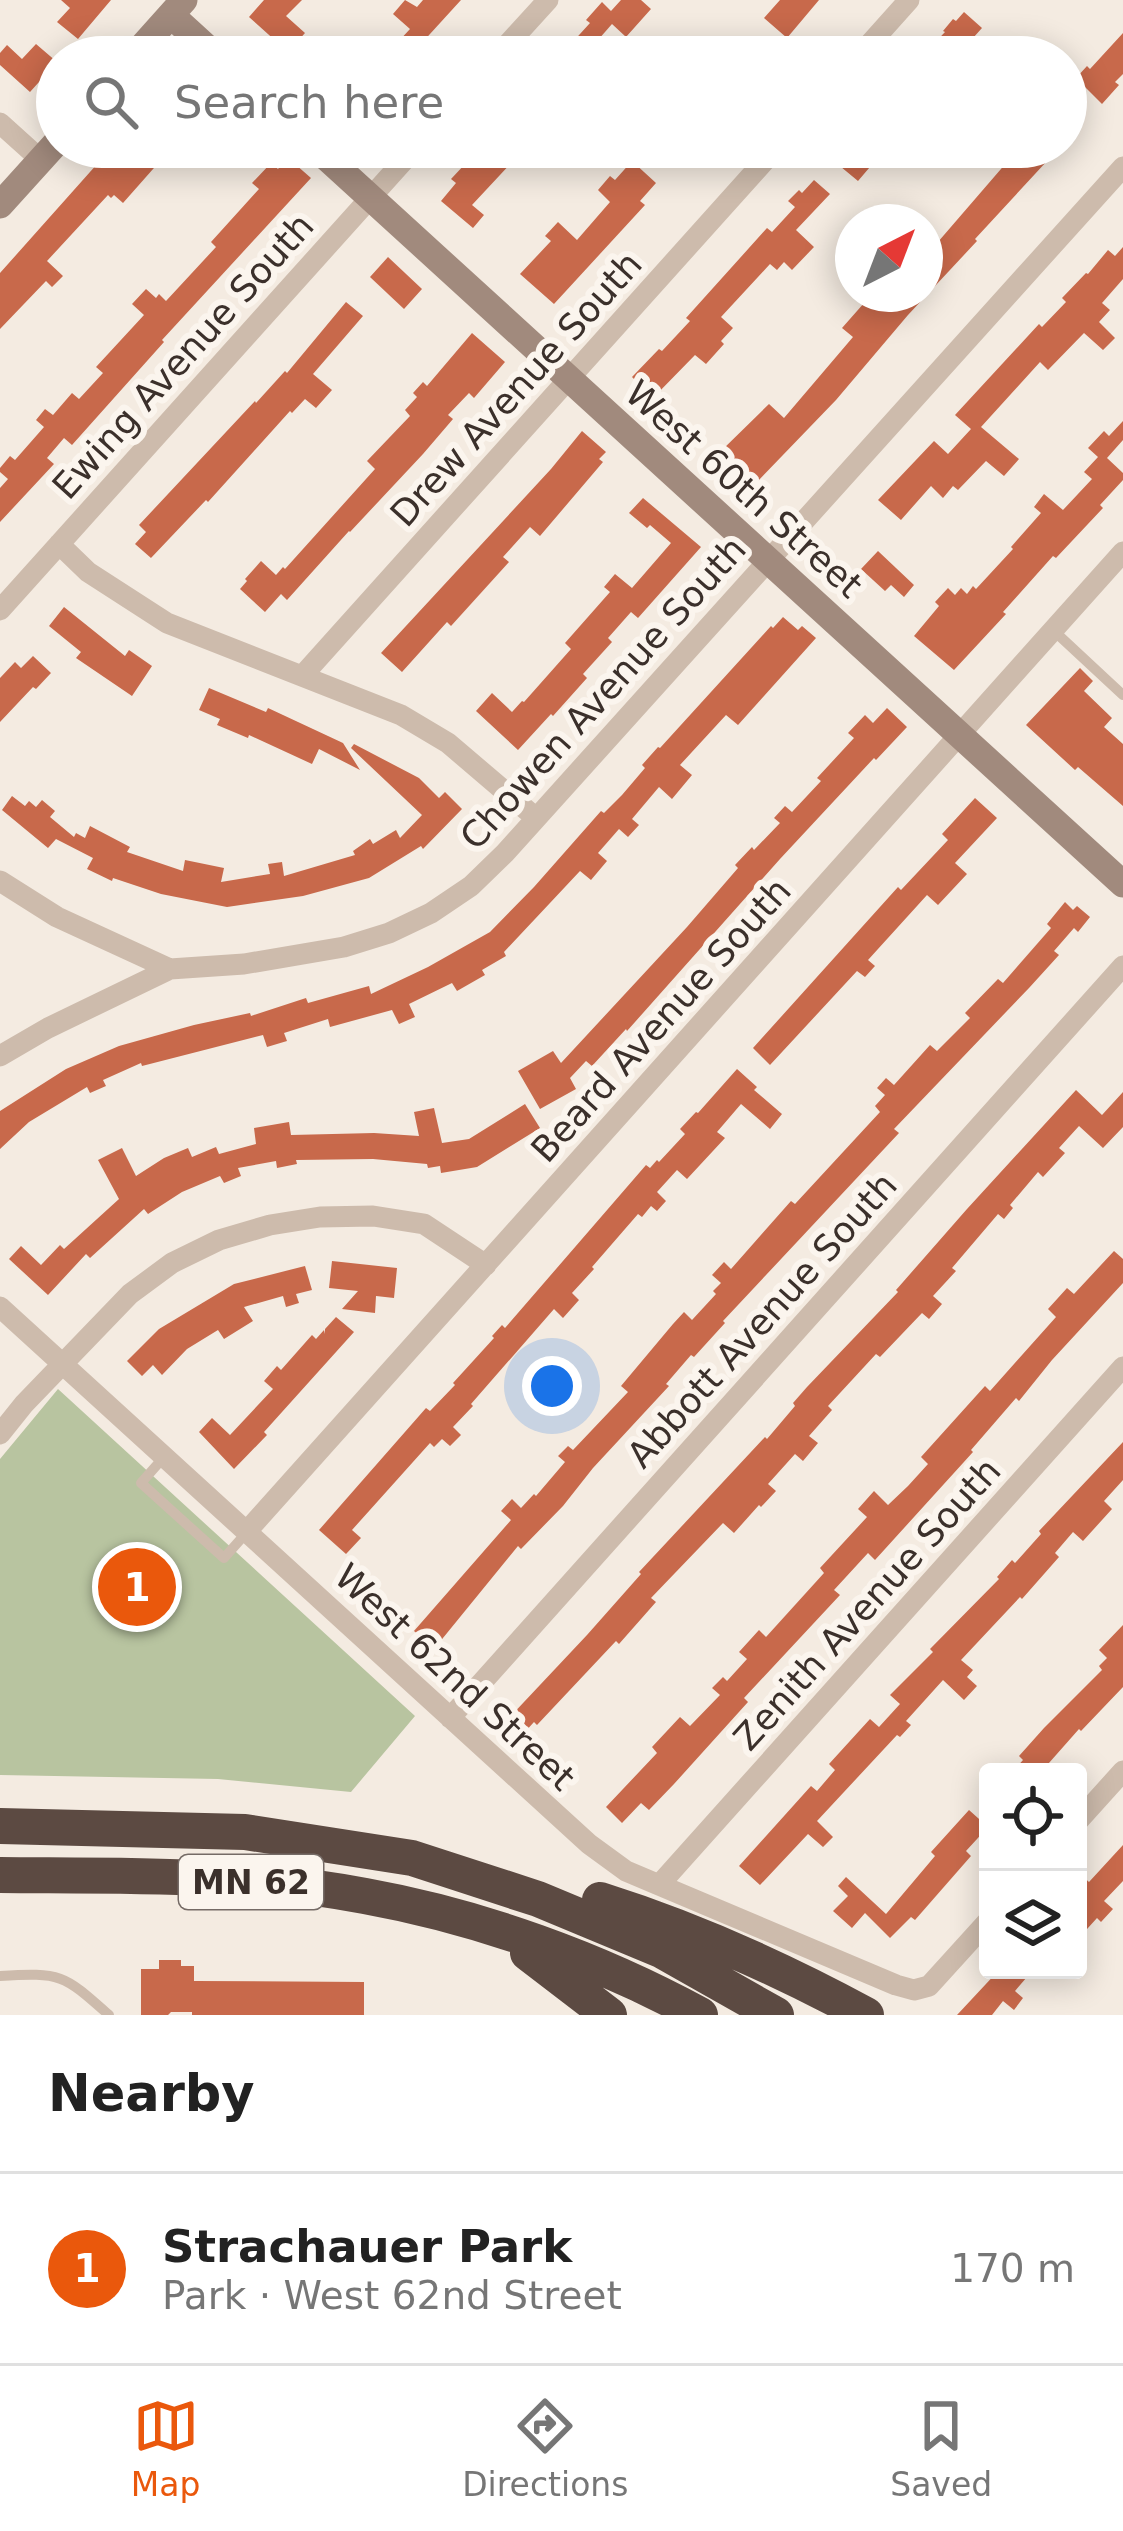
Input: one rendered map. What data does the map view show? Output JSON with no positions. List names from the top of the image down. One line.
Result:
{"streets":{"highway":["MN 62"],"street":["Ewing Avenue South","Drew Avenue South","West 60th Street","Chowen Avenue South","Beard Avenue South","Abbott Avenue South","Zenith Avenue South","West 62nd Street"]},"crossings":[["Ewing Avenue South","West 60th Street"],["Drew Avenue South","West 60th Street"],["West 60th Street","Chowen Avenue South"],["West 60th Street","Beard Avenue South"],["Beard Avenue South","West 62nd Street"],["Abbott Avenue South","West 62nd Street"],["Zenith Avenue South","West 62nd Street"]],"north":"top right","page":{"search":"Search here","pins":"1","heading":"Nearby","list":[{"mark":"1","name":"Strachauer Park","note":"Park · West 62nd Street","value":"170 m"}],"nav":["Map","Directions","Saved"]}}
